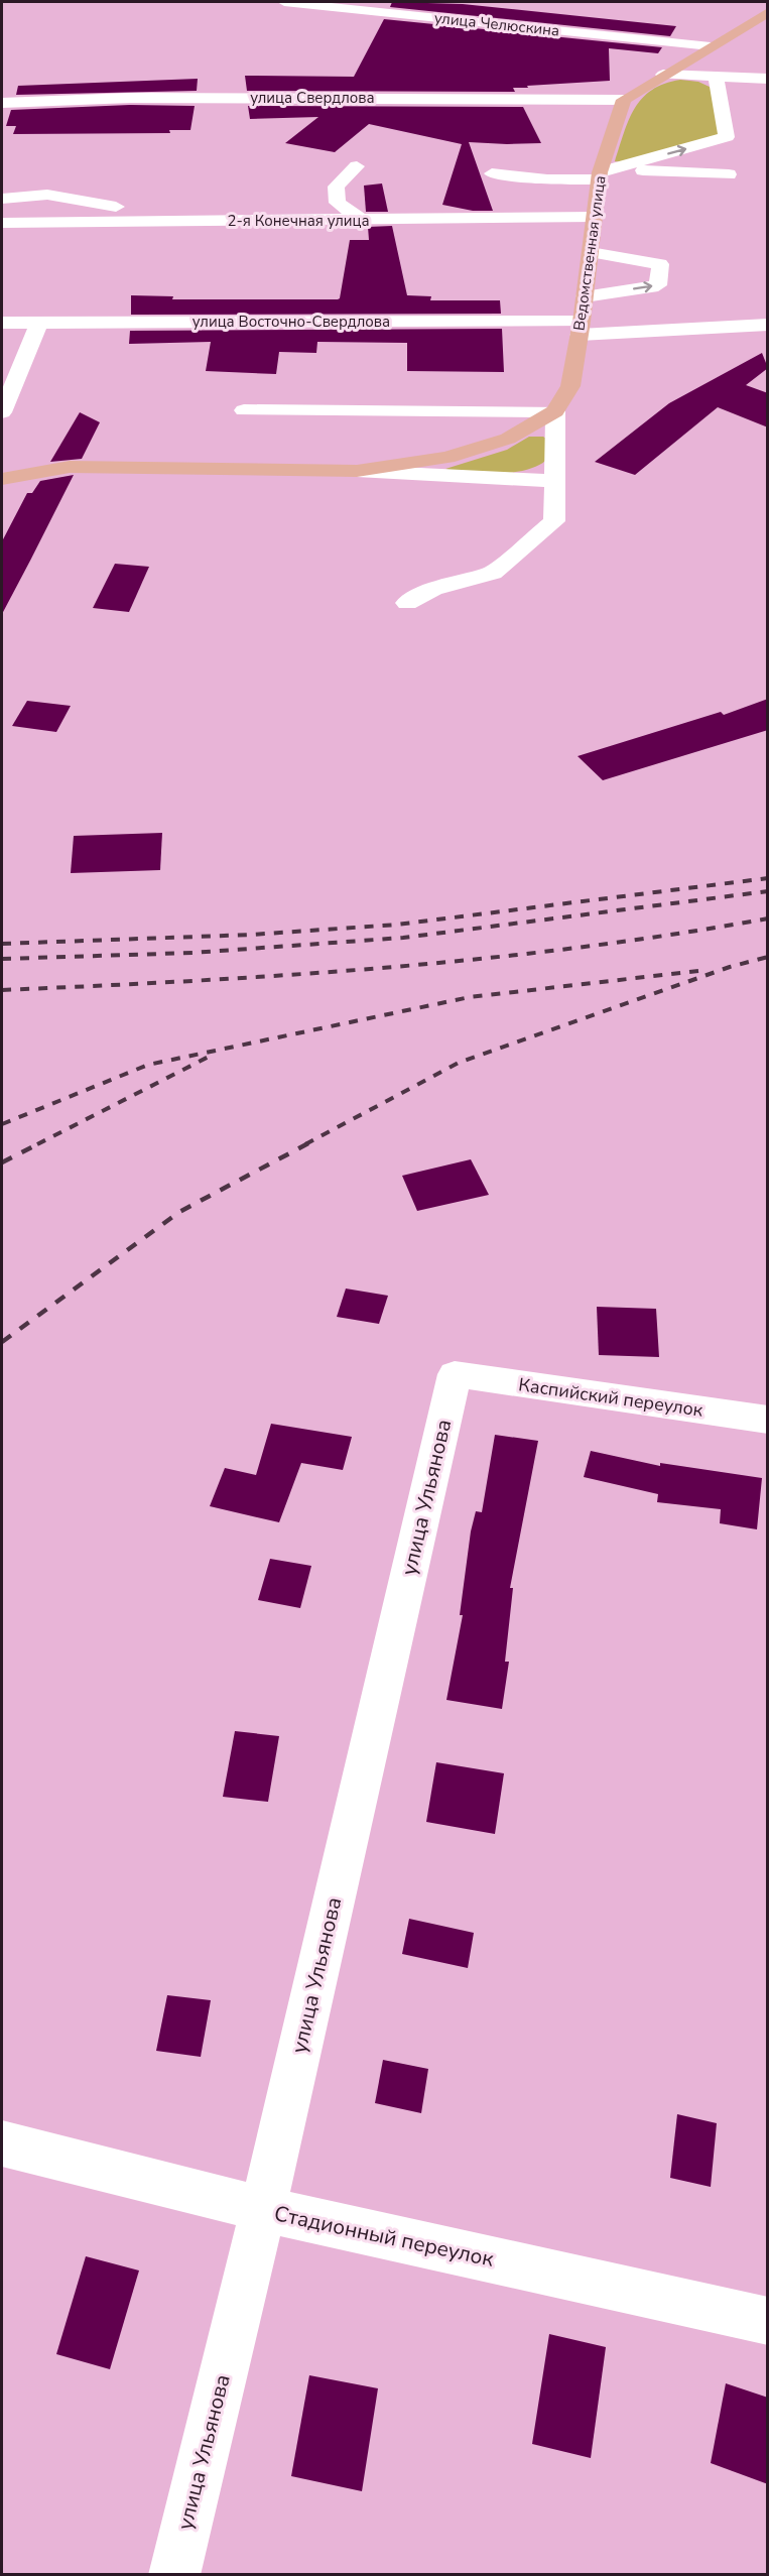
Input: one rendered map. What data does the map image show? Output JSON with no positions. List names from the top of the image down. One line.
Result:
{"streets":{"main road":["Ведомственная улица"],"street":["улица Челюскина","улица Свердлова","2-я Конечная улица","улица Восточно-Свердлова","Каспийский переулок","улица Ульянова","Стадионный переулок"]},"crossings":[["улица Свердлова","Ведомственная улица"],["2-я Конечная улица","Ведомственная улица"],["Ведомственная улица","улица Восточно-Свердлова"],["Каспийский переулок","улица Ульянова"],["улица Ульянова","Стадионный переулок"]]}
